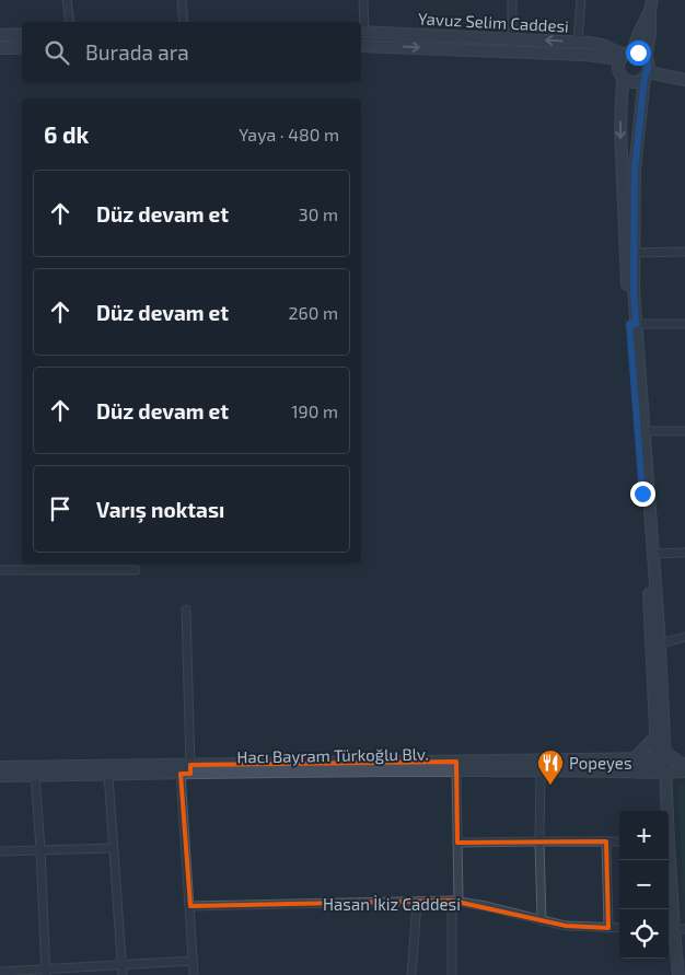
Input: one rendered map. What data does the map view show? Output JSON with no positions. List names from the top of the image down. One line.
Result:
{"streets":{"street":["Yavuz Selim Caddesi","Hacı Bayram Türkoğlu Blv.","Hasan İkiz Caddesi"]},"places":{"restaurant":["Popeyes"]},"page":{"search":"Burada ara","heading":["6 dk","Yaya · 480 m"],"list":[["Düz devam et","30 m"],["Düz devam et","260 m"],["Düz devam et","190 m"],"Varış noktası"],"map_buttons":["+","−"]}}
